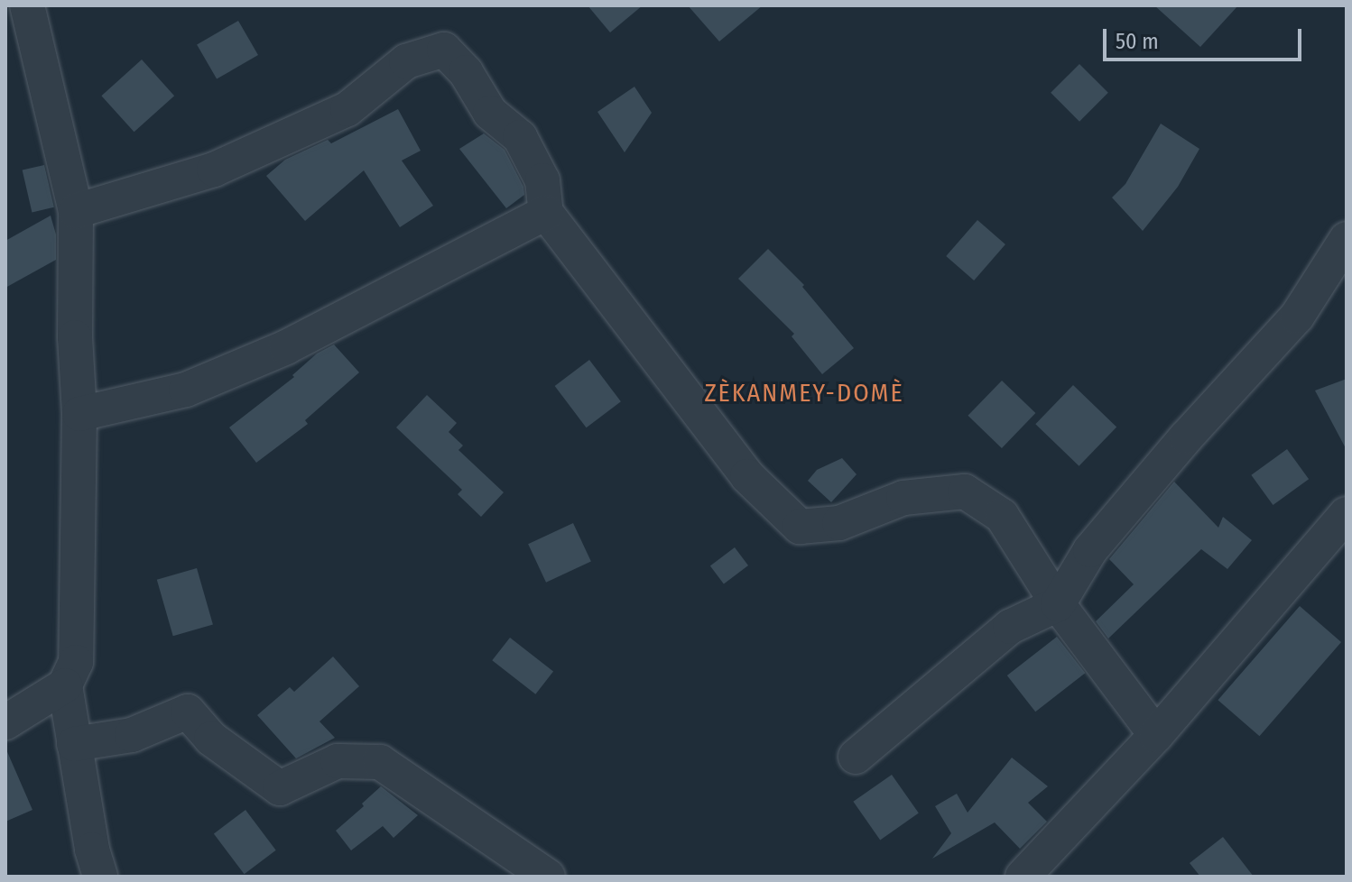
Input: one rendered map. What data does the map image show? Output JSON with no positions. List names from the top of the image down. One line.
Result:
{"districts":["ZÈKANMEY-DOMÈ"],"scale_bar":"50 m"}
